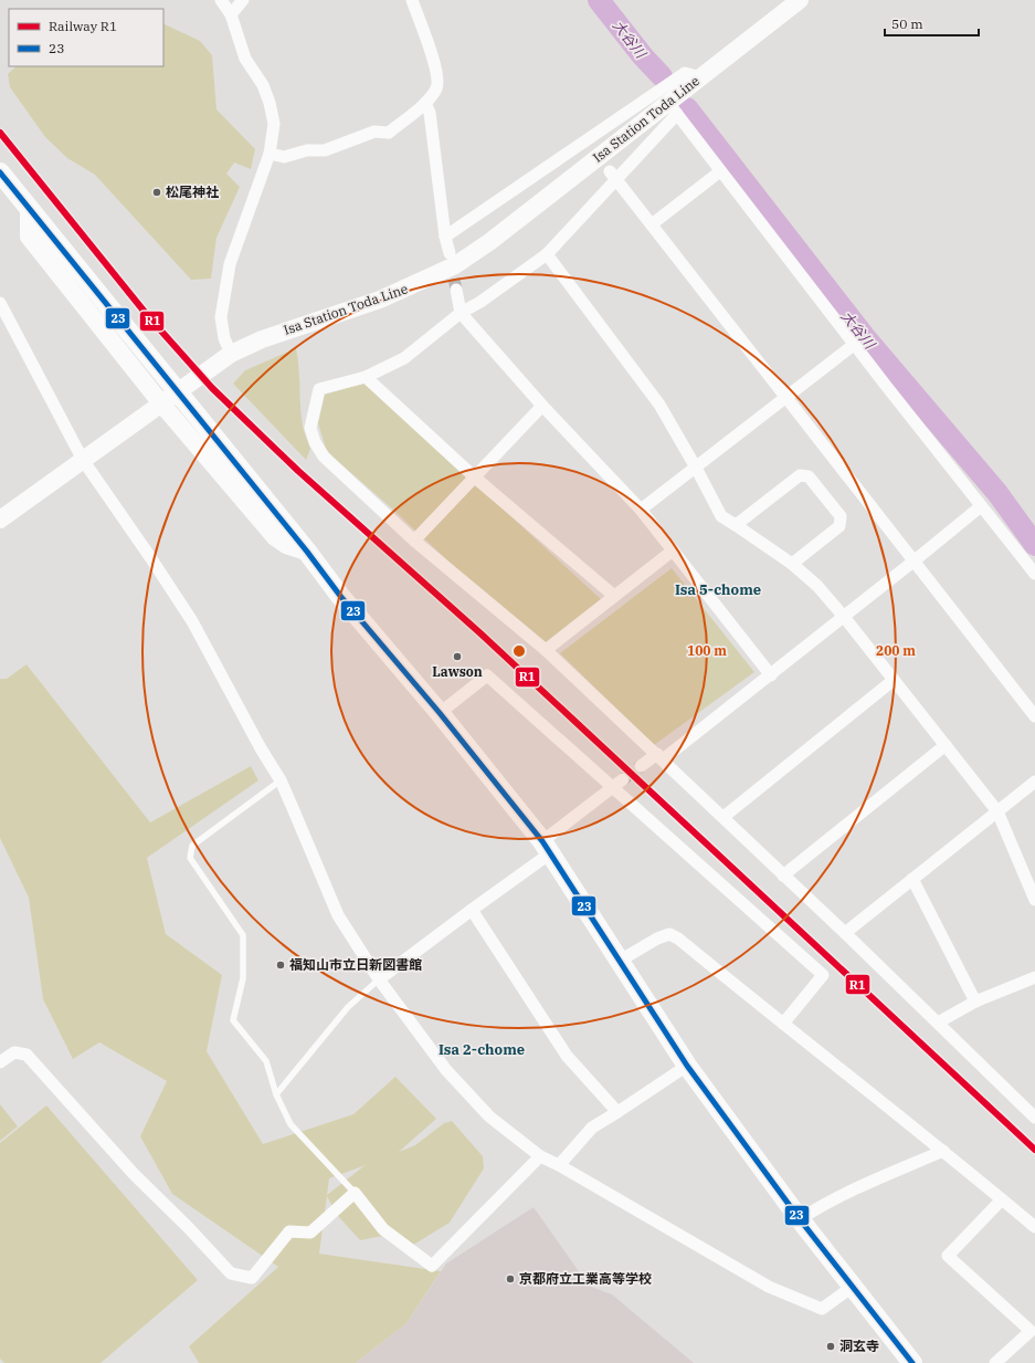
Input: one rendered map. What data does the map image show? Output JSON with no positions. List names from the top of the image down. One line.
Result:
{"streets":{"main road":["Isa Station Toda Line"]},"districts":["Isa 5-chome","Isa 2-chome"],"water":["大谷川"],"places":["松尾神社","Lawson","福知山市立日新図書館","京都府立工業高等学校","洞玄寺"],"lines":["rail line R1","transit line 23"],"legend":["Railway R1","23"],"scale_bar":"50 m","rings":["100 m","200 m"]}
